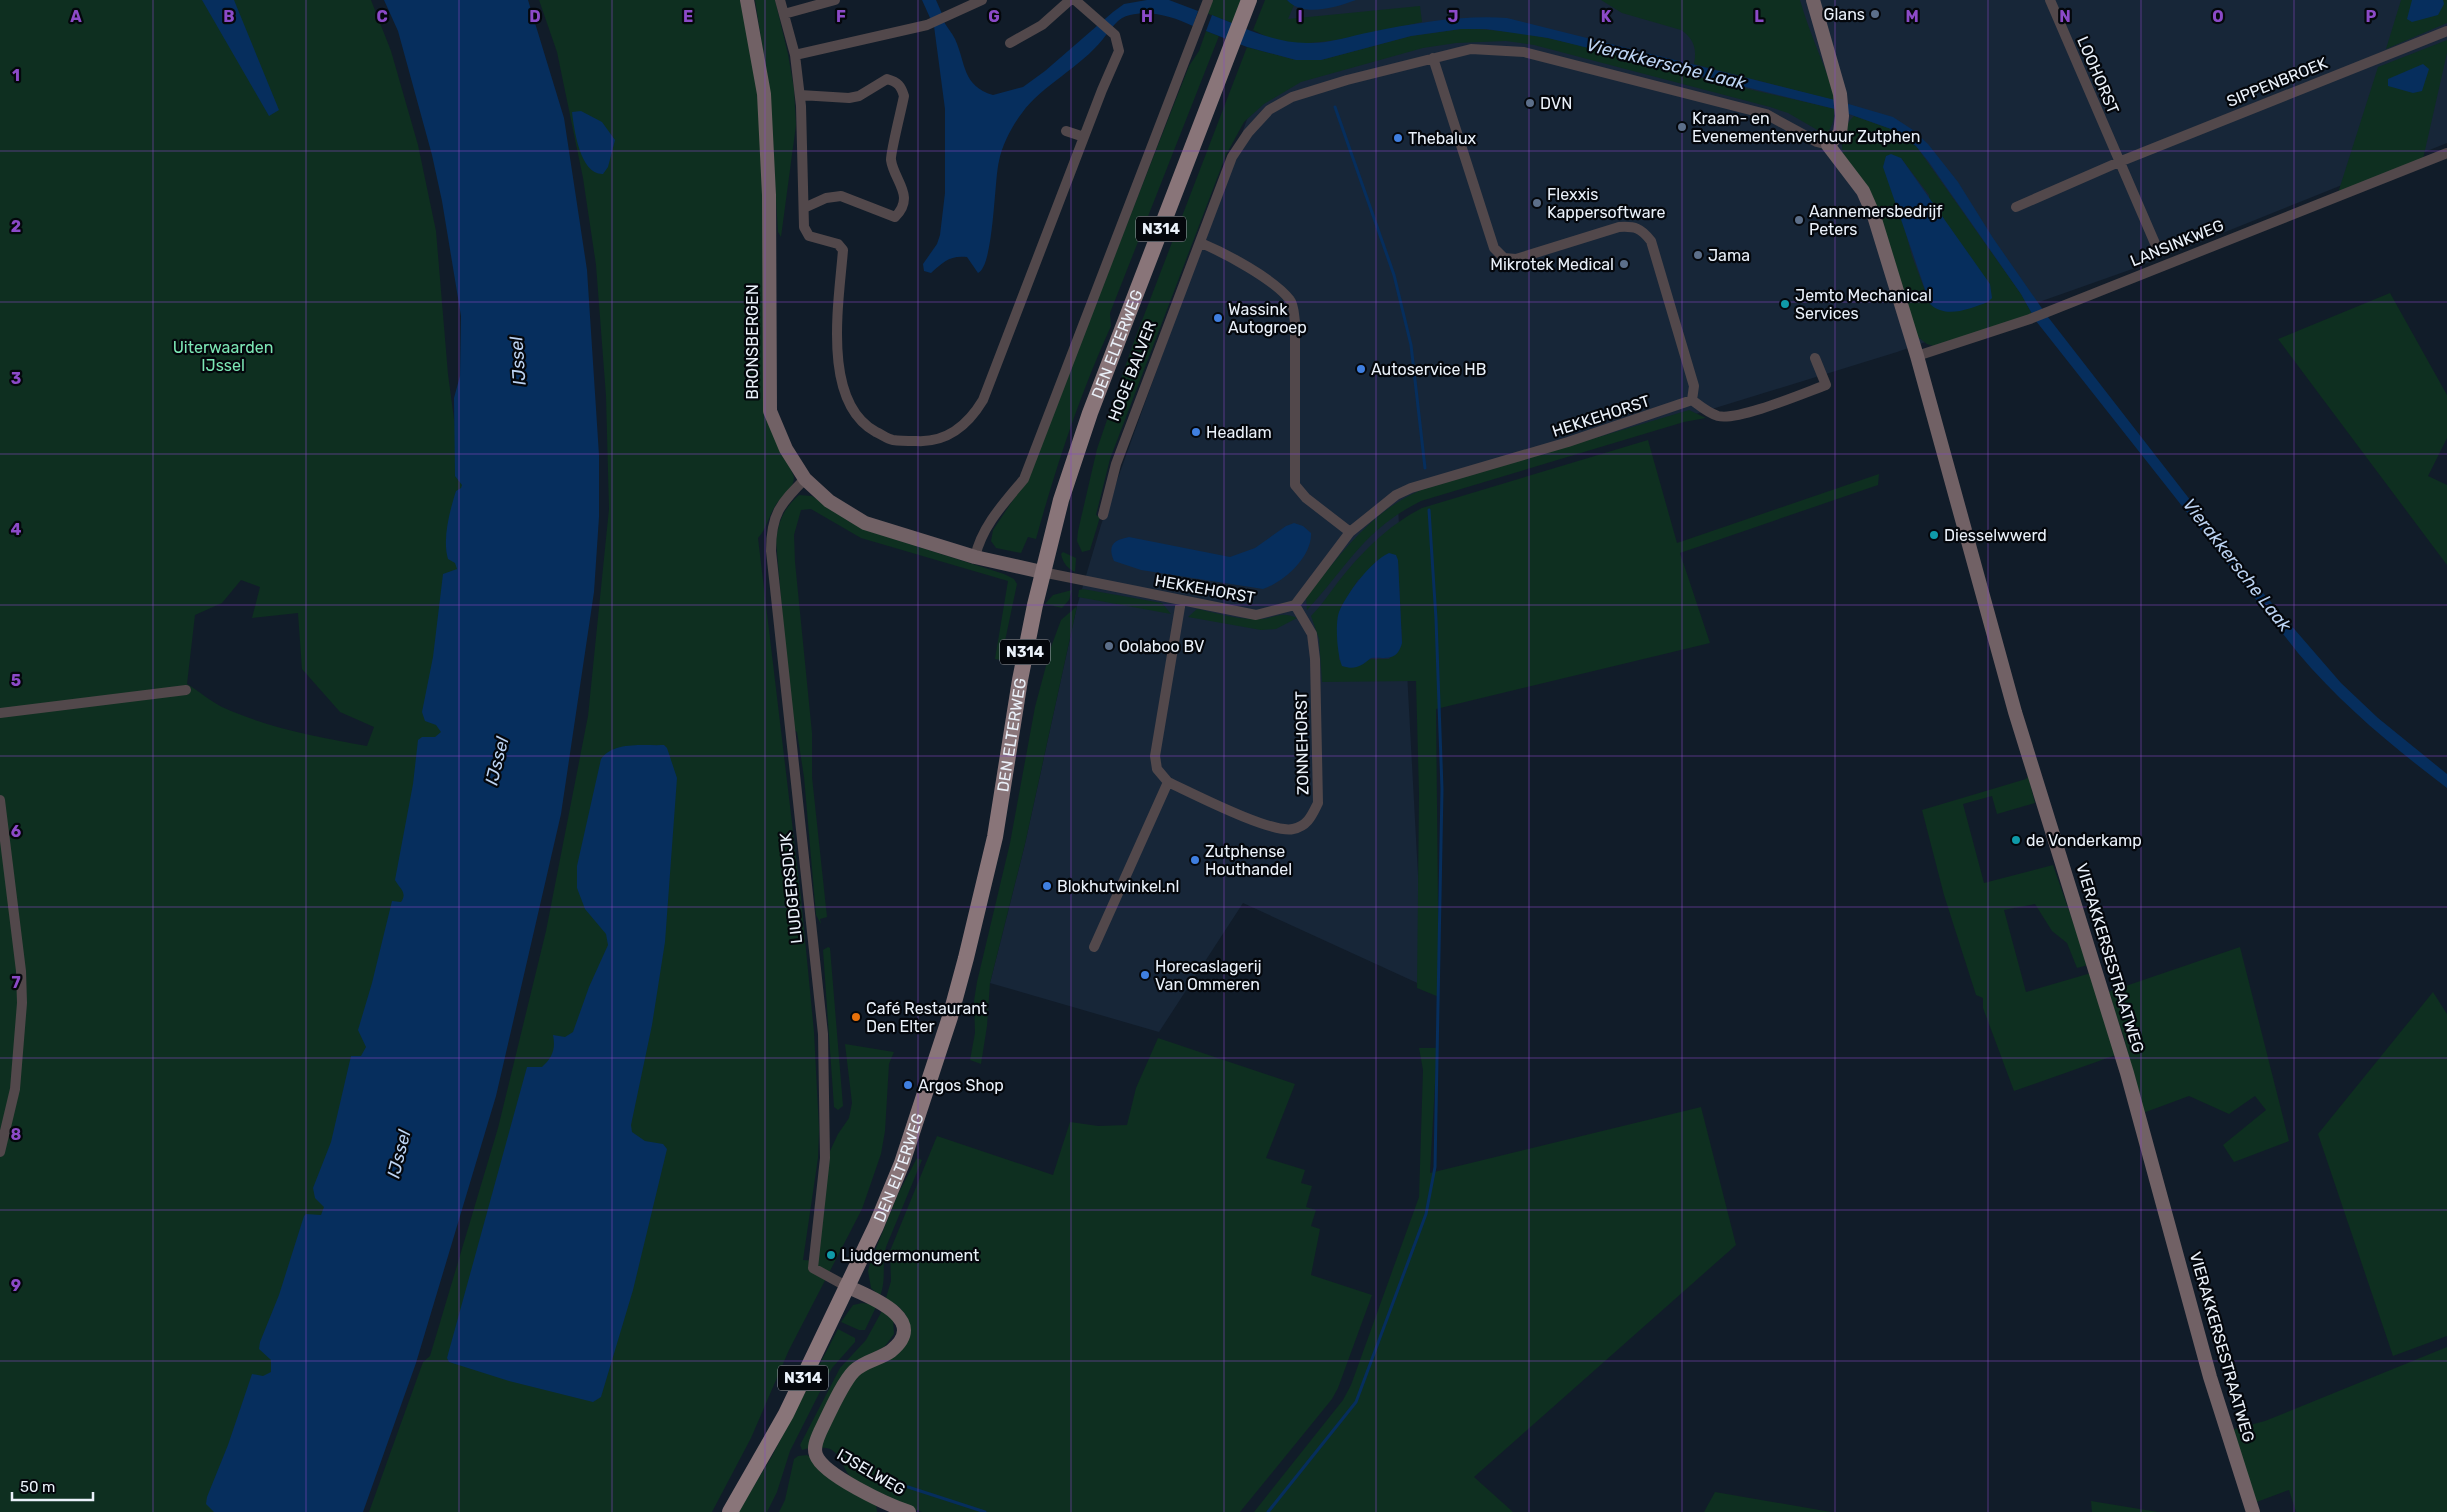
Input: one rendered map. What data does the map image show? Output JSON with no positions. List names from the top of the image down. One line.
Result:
{"streets":{"main road":["N314","DEN ELTERWEG"],"street":["LOOHORST","SIPPENBROEK","LANSINKWEG","BRONSBERGEN","HOGE BALVER","HEKKEHORST","ZONNEHORST","LIUDGERSDIJK","VIERAKKERSESTRAATWEG","IJSELWEG"]},"crossings":[["LOOHORST","SIPPENBROEK"],["LANSINKWEG","VIERAKKERSESTRAATWEG"],["BRONSBERGEN","DEN ELTERWEG"],["BRONSBERGEN","HEKKEHORST"],["BRONSBERGEN","LIUDGERSDIJK"],["DEN ELTERWEG","HEKKEHORST"],["DEN ELTERWEG","LIUDGERSDIJK"],["DEN ELTERWEG","IJSELWEG"],["HEKKEHORST","ZONNEHORST"],["LIUDGERSDIJK","IJSELWEG"]],"water":["Vierakkersche Laak","IJssel"],"parks":["Uiterwaarden IJssel"],"places":["Glans","DVN","Kraam- en Evenementenverhuur Zutphen","Thebalux","Flexxis Kappersoftware","Aannemersbedrijf Peters","Jama","Mikrotek Medical","Jemto Mechanical Services","Wassink Autogroep","Autoservice HB","Headlam","Diesselwwerd","Oolaboo BV","de Vonderkamp","Zutphense Houthandel","Blokhutwinkel.nl","Horecaslagerij Van Ommeren","Café Restaurant Den Elter","Argos Shop","Liudgermonument"],"scale_bar":"50 m","grid":{"columns":["A","B","C","D","E","F","G","H","I","J","K","L","M","N","O","P"],"rows":["1","2","3","4","5","6","7","8","9"]}}
